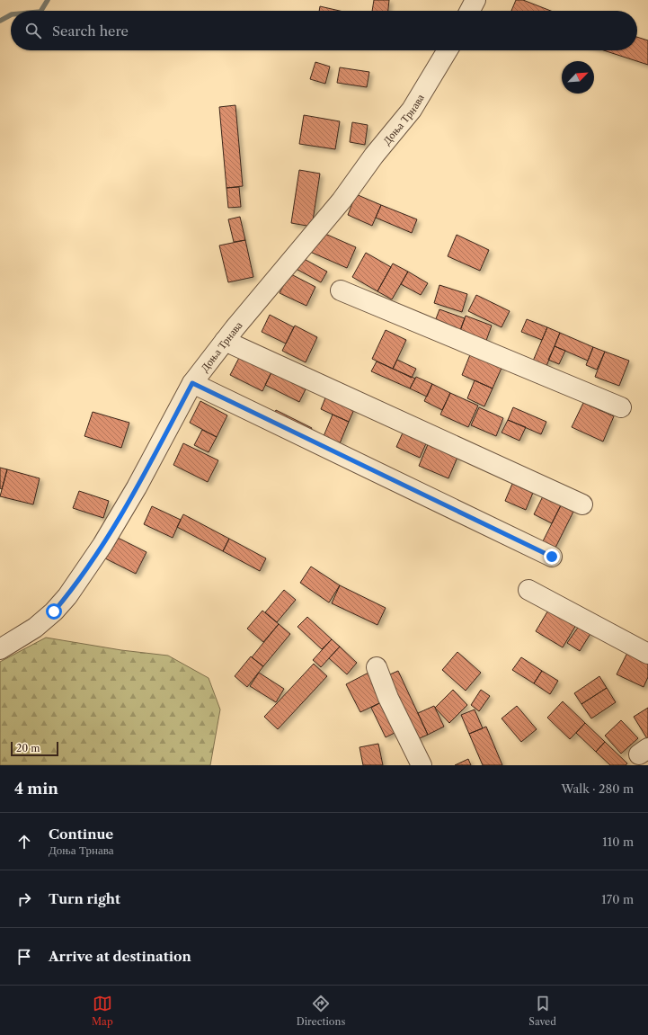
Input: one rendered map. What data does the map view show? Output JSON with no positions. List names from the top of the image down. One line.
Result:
{"streets":{"street":["Доња Трнава"]},"scale_bar":"20 m","north":"top right","page":{"search":"Search here","scale":"20 m","heading":["4 min","Walk · 280 m"],"list":[["Continue","Доња Трнава","110 m"],["Turn right","170 m"],"Arrive at destination"],"nav":["Map","Directions","Saved"]}}
